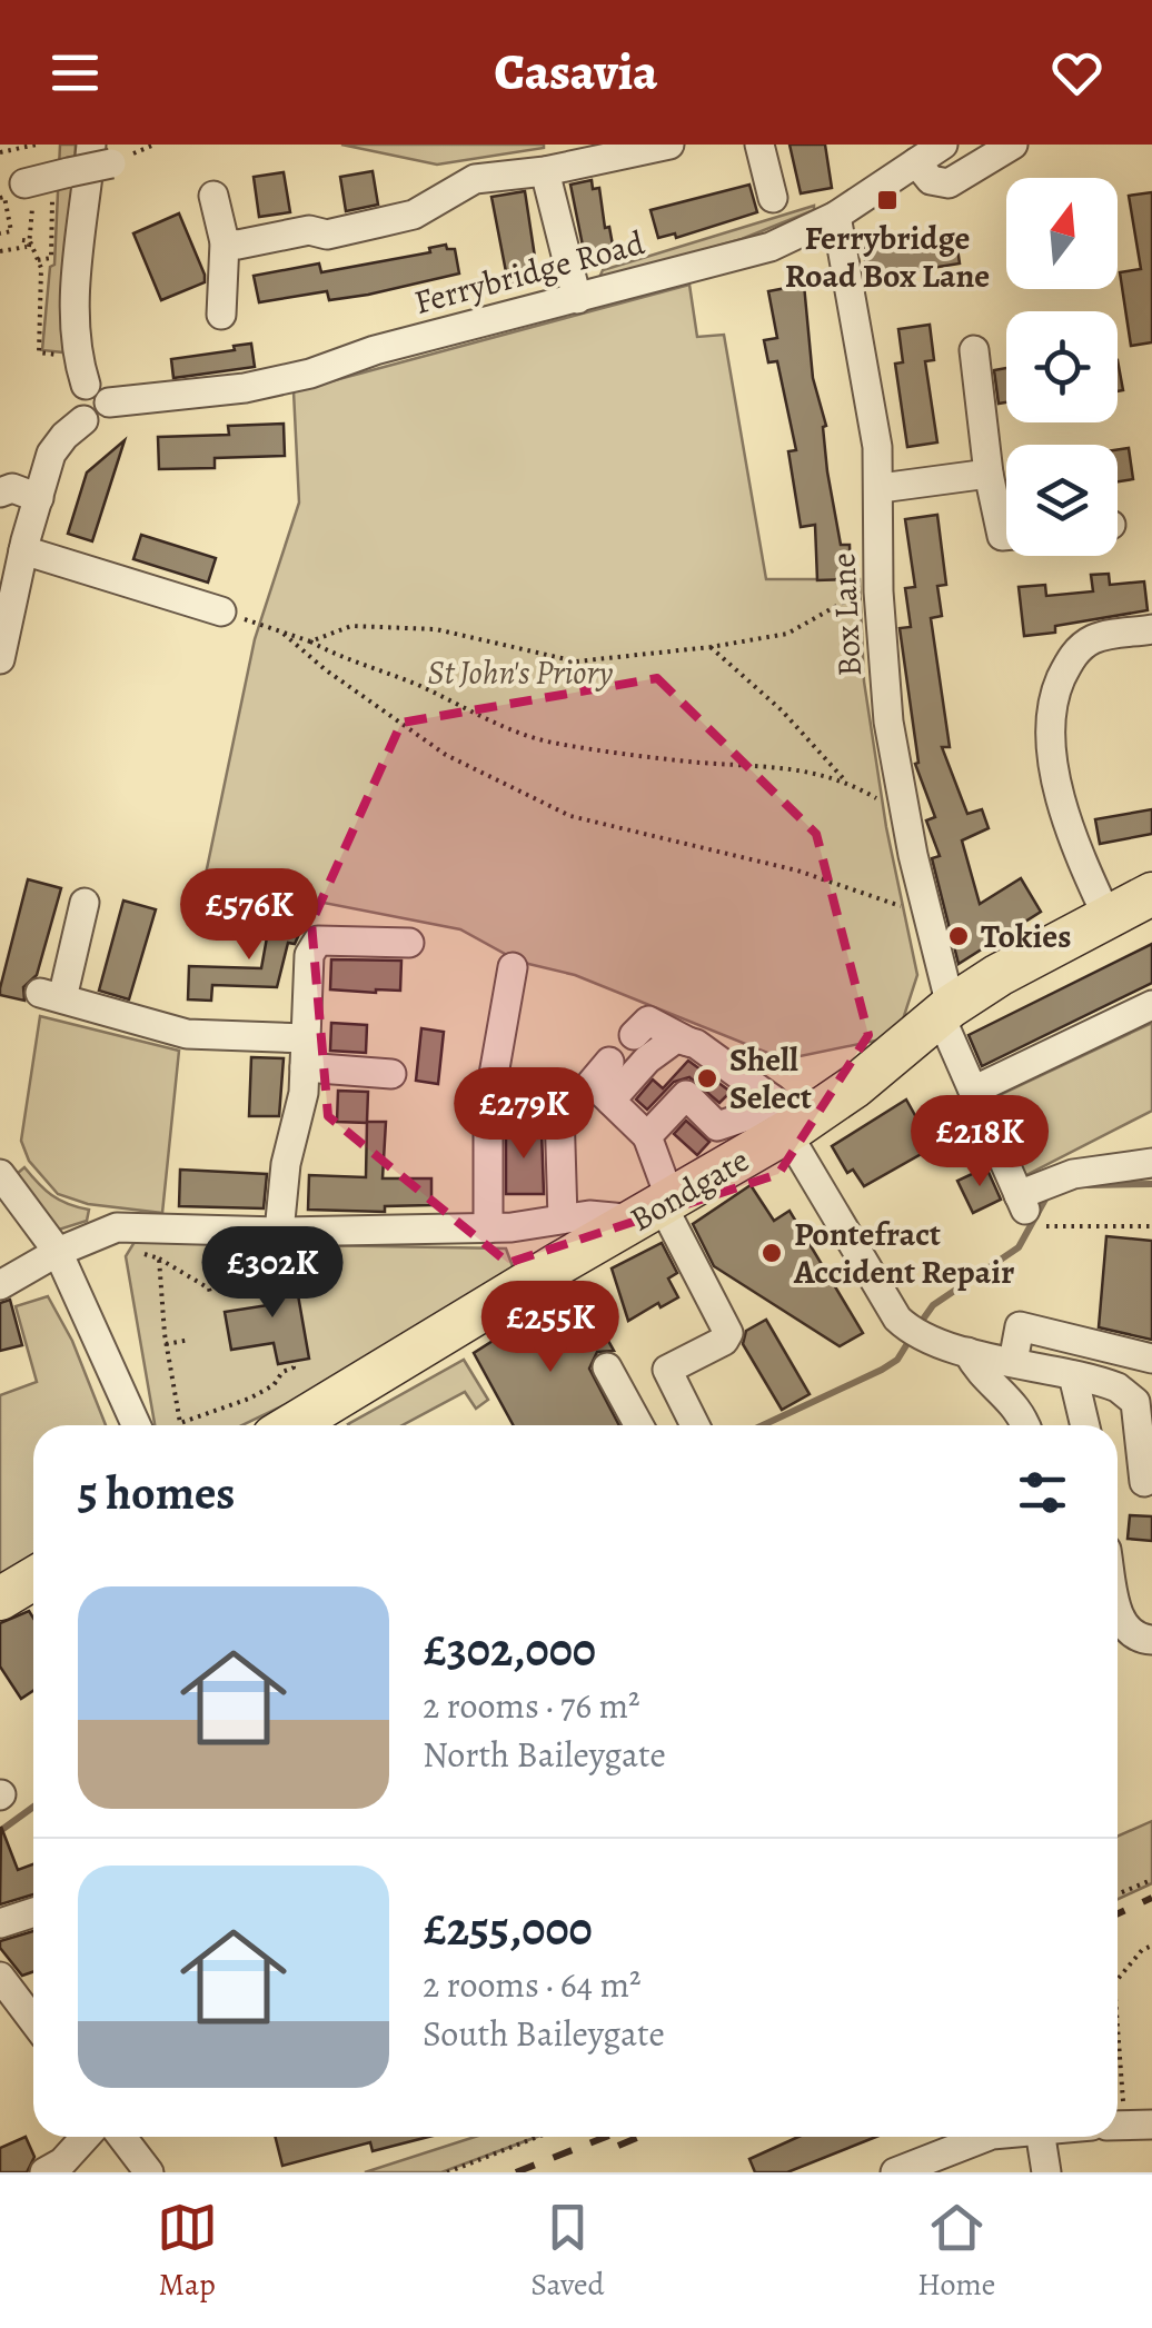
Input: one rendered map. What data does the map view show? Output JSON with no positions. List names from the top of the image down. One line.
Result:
{"streets":{"highway":["Bondgate"],"street":["Ferrybridge Road","Box Lane"]},"crossings":[["Ferrybridge Road","Box Lane"],["Box Lane","Bondgate"]],"parks":["St John's Priory"],"places":{"transit":["Ferrybridge Road Box Lane"],"other":["Tokies","Shell Select","Pontefract Accident Repair"]},"north":"top","page":{"header":"Casavia","price":["£576K","£279K","£218K","£302K","£255K"],"heading":"5 homes","list":[{"name":"£302,000","note":"2 rooms · 76 m² · North Baileygate"},{"name":"£255,000","note":"2 rooms · 64 m² · South Baileygate"}],"tabs":["Map","Saved","Home"]}}
